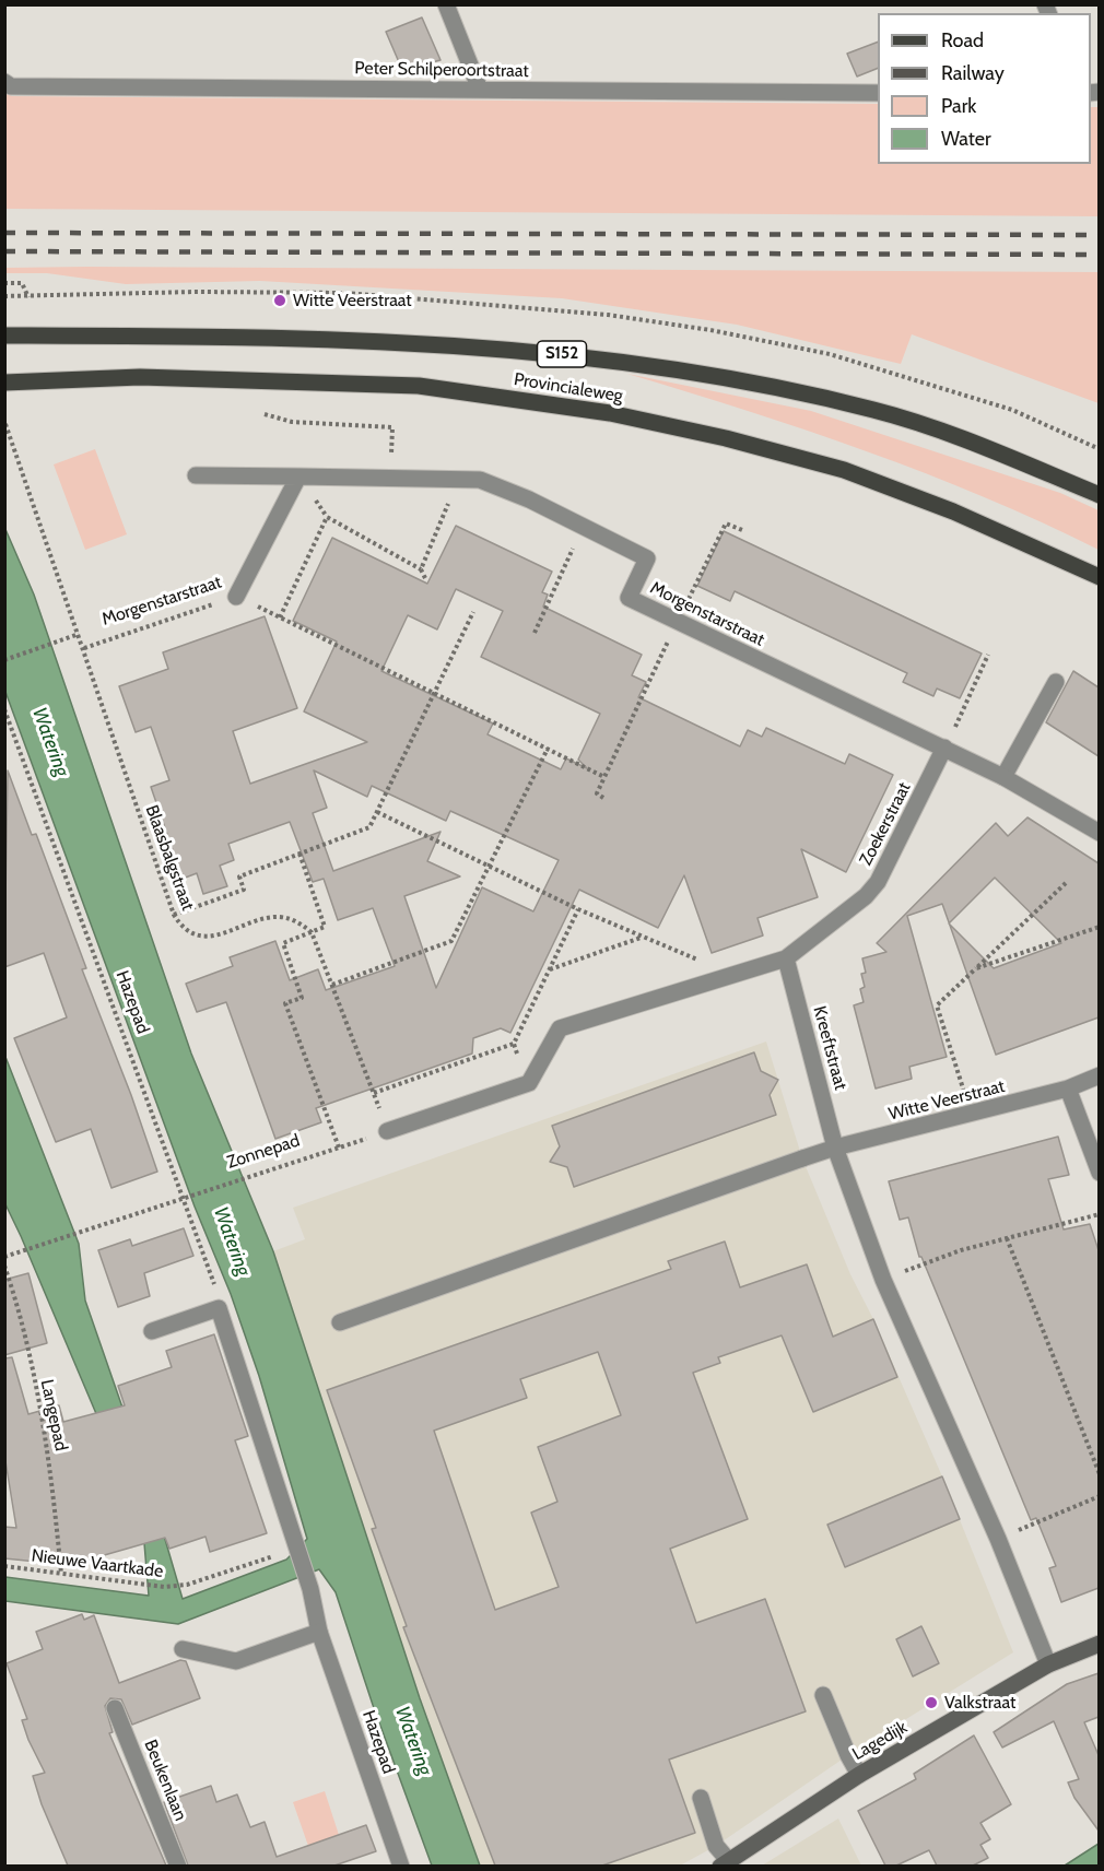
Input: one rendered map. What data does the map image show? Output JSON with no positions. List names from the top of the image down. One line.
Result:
{"streets":{"main road":["S152","Provincialeweg"],"street":["Peter Schilperoortstraat","Morgenstarstraat","Zoekerstraat","Hazepad","Kreeftstraat","Witte Veerstraat","Lagedijk","Beukenlaan"],"path":["Blaasbalgstraat","Zonnepad","Langepad","Nieuwe Vaartkade"]},"crossings":[["Morgenstarstraat","Zoekerstraat"],["Morgenstarstraat","Blaasbalgstraat"],["Zoekerstraat","Kreeftstraat"],["Hazepad","Zonnepad"],["Hazepad","Nieuwe Vaartkade"],["Kreeftstraat","Witte Veerstraat"],["Langepad","Nieuwe Vaartkade"]],"water":["Watering"],"places":["Witte Veerstraat","Valkstraat"],"legend":["Road","Railway","Park","Water"]}
